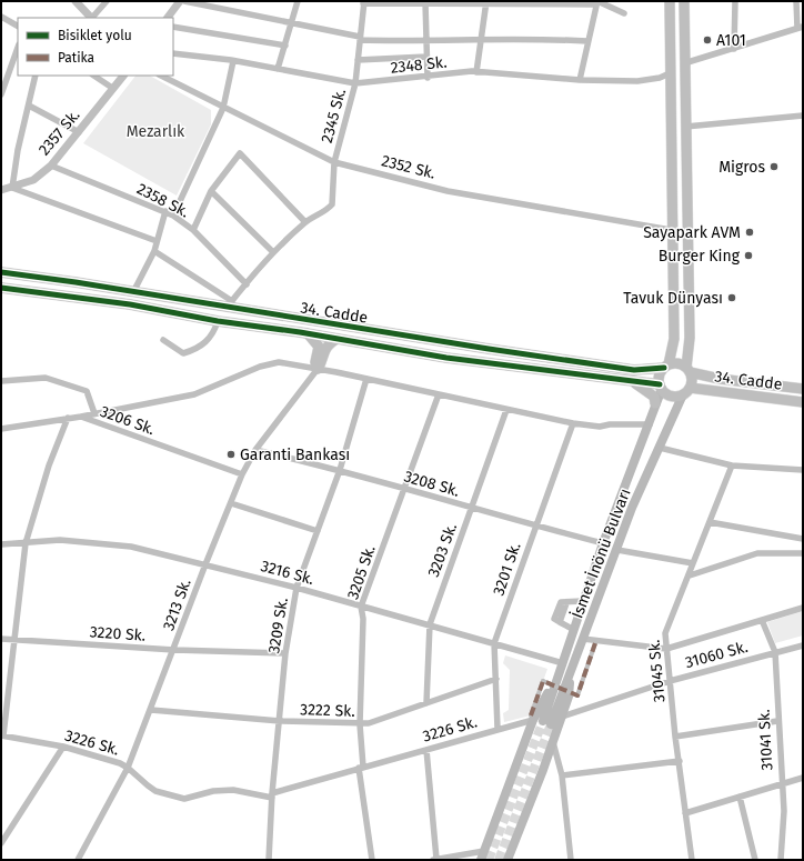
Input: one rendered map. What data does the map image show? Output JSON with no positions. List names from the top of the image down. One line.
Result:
{"streets":{"main road":["34. Cadde","İsmet İnönü Bulvarı"],"street":["2348 Sk.","2345 Sk.","2357 Sk.","2352 Sk.","2358 Sk.","3206 Sk.","3208 Sk.","3203 Sk.","3201 Sk.","3216 Sk.","3205 Sk.","3213 Sk.","3209 Sk.","3220 Sk.","31060 Sk.","31045 Sk.","3222 Sk.","3226 Sk.","31041 Sk."]},"crossings":[["2348 Sk.","2345 Sk."],["2345 Sk.","2352 Sk."],["2357 Sk.","2358 Sk."],["34. Cadde","İsmet İnönü Bulvarı"],["3206 Sk.","3213 Sk."],["3208 Sk.","3203 Sk."],["3208 Sk.","İsmet İnönü Bulvarı"],["3208 Sk.","3201 Sk."],["3208 Sk.","3205 Sk."],["3208 Sk.","3213 Sk."],["3208 Sk.","3209 Sk."],["3203 Sk.","3216 Sk."],["3203 Sk.","3222 Sk."],["İsmet İnönü Bulvarı","3216 Sk."],["3201 Sk.","3216 Sk."],["3201 Sk.","3222 Sk."],["3201 Sk.","3226 Sk."],["3216 Sk.","3205 Sk."],["3216 Sk.","3213 Sk."],["3216 Sk.","3209 Sk."],["3205 Sk.","3222 Sk."],["3205 Sk.","3226 Sk."],["3213 Sk.","3220 Sk."],["3213 Sk.","3222 Sk."],["3213 Sk.","3226 Sk."],["3209 Sk.","3220 Sk."],["3209 Sk.","3222 Sk."],["3209 Sk.","3226 Sk."],["31060 Sk.","31045 Sk."],["31060 Sk.","31041 Sk."]],"parks":["Mezarlık"],"places":["A101","Migros","Sayapark AVM","Burger King","Tavuk Dünyası","Garanti Bankası"],"legend":["Bisiklet yolu","Patika"]}
